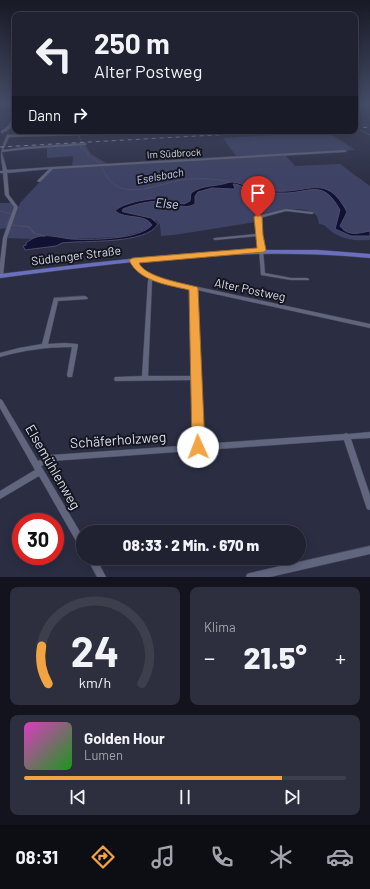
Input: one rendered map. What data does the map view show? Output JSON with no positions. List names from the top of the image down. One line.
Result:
{"streets":{"main road":["Südlenger Straße"],"street":["Im Südbrock","Alter Postweg","Schäferholzweg","Elsemühlenweg"]},"crossings":[["Südlenger Straße","Alter Postweg"],["Schäferholzweg","Elsemühlenweg"]],"water":["Eselsbach","Else"],"page":{"turn":["250 m","Alter Postweg"],"then":"Dann","limit":"30","trip":"08:33 · 2 Min. · 670 m","tile":"Klima","heat":["−","21.5°","+"],"song":["Golden Hour","Lumen"],"tabs":"08:31","gauge":["24","km/h"]}}
